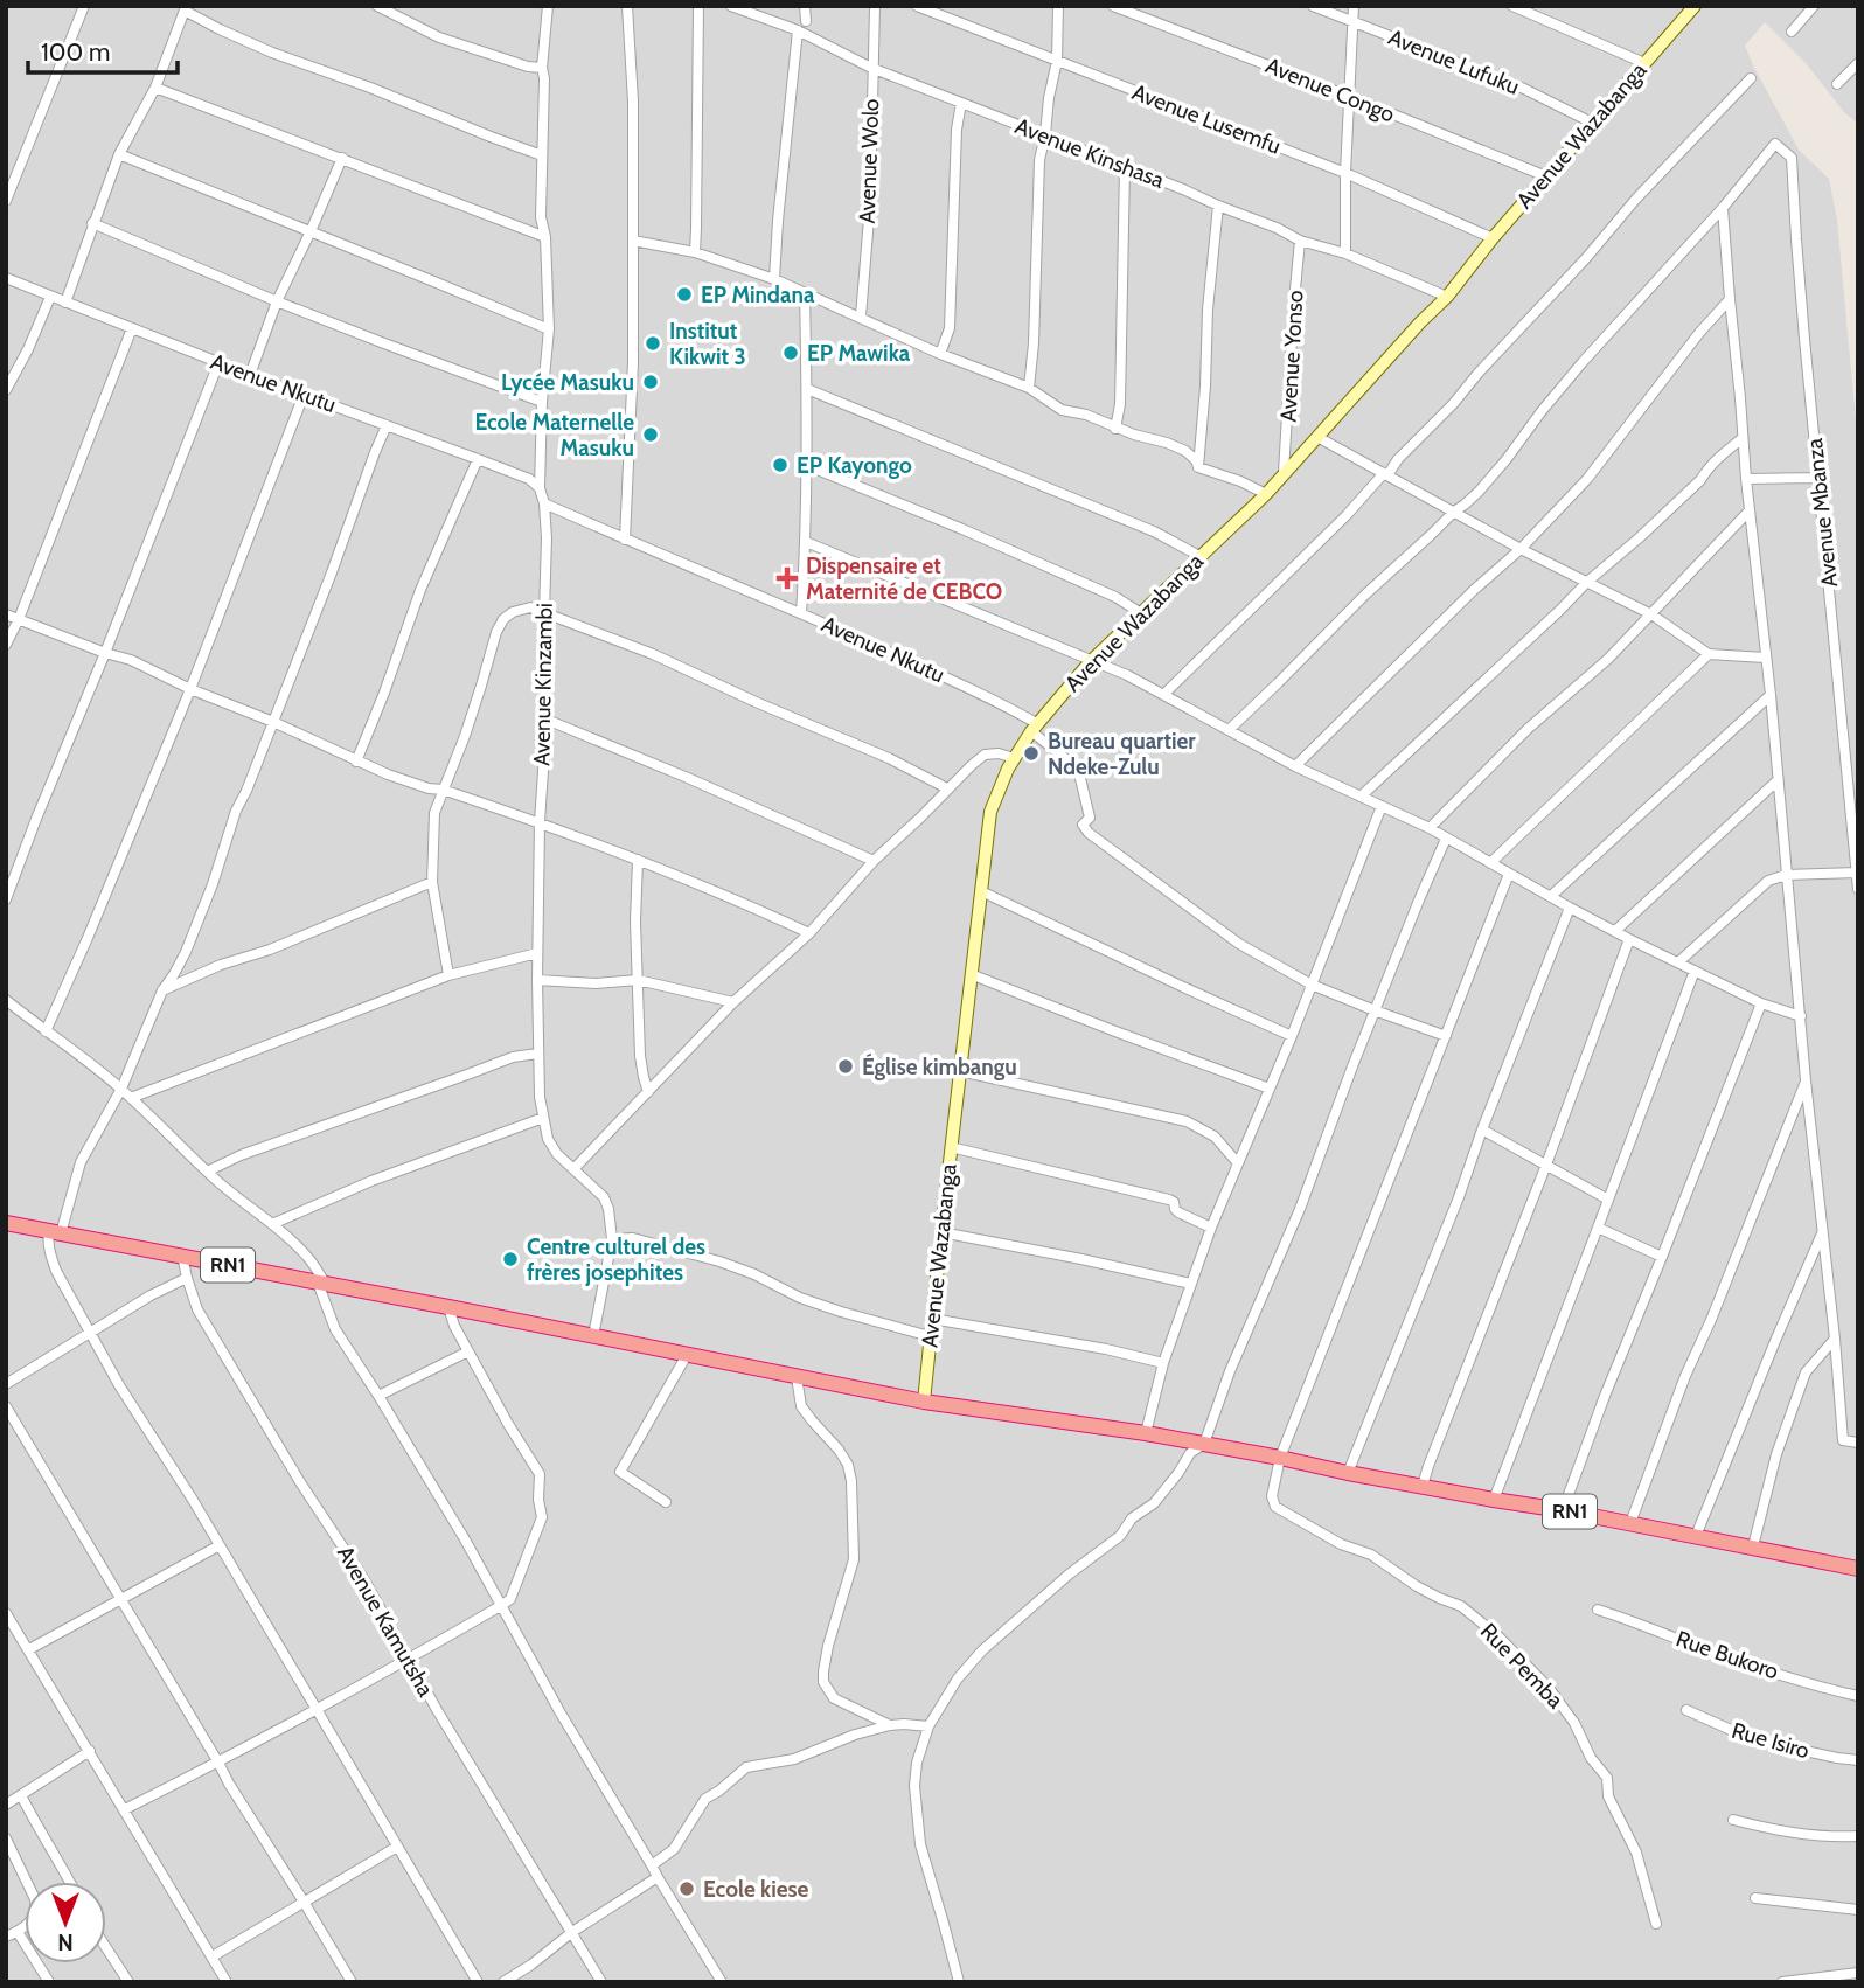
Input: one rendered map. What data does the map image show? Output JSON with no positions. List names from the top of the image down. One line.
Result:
{"streets":{"highway":["RN1"],"main road":["Avenue Wazabanga"],"street":["Avenue Lufuku","Avenue Congo","Avenue Lusemfu","Avenue Kinshasa","Avenue Wolo","Avenue Yonso","Avenue Nkutu","Avenue Mbanza","Avenue Kinzambi","Avenue Kamutsha","Rue Bukoro","Rue Pemba","Rue Isiro"]},"crossings":[["Avenue Lufuku","Avenue Wazabanga"],["Avenue Congo","Avenue Wazabanga"],["Avenue Lusemfu","Avenue Wazabanga"],["Avenue Wazabanga","Avenue Kinshasa"],["Avenue Wazabanga","Avenue Yonso"],["Avenue Wazabanga","Avenue Nkutu"],["Avenue Wazabanga","RN1"],["Avenue Kinshasa","Avenue Wolo"],["Avenue Kinshasa","Avenue Yonso"],["Avenue Nkutu","Avenue Kinzambi"],["Avenue Kinzambi","RN1"],["RN1","Avenue Kamutsha"],["RN1","Rue Pemba"]],"places":{"other":["EP Mindana","Institut Kikwit 3","EP Mawika","Lycée Masuku","Ecole Maternelle Masuku","EP Kayongo","Bureau quartier Ndeke-Zulu","Église kimbangu","Centre culturel des frères josephites","Ecole kiese"],"health":["Dispensaire et Maternité de CEBCO"]},"scale_bar":"100 m","north":"bottom"}
